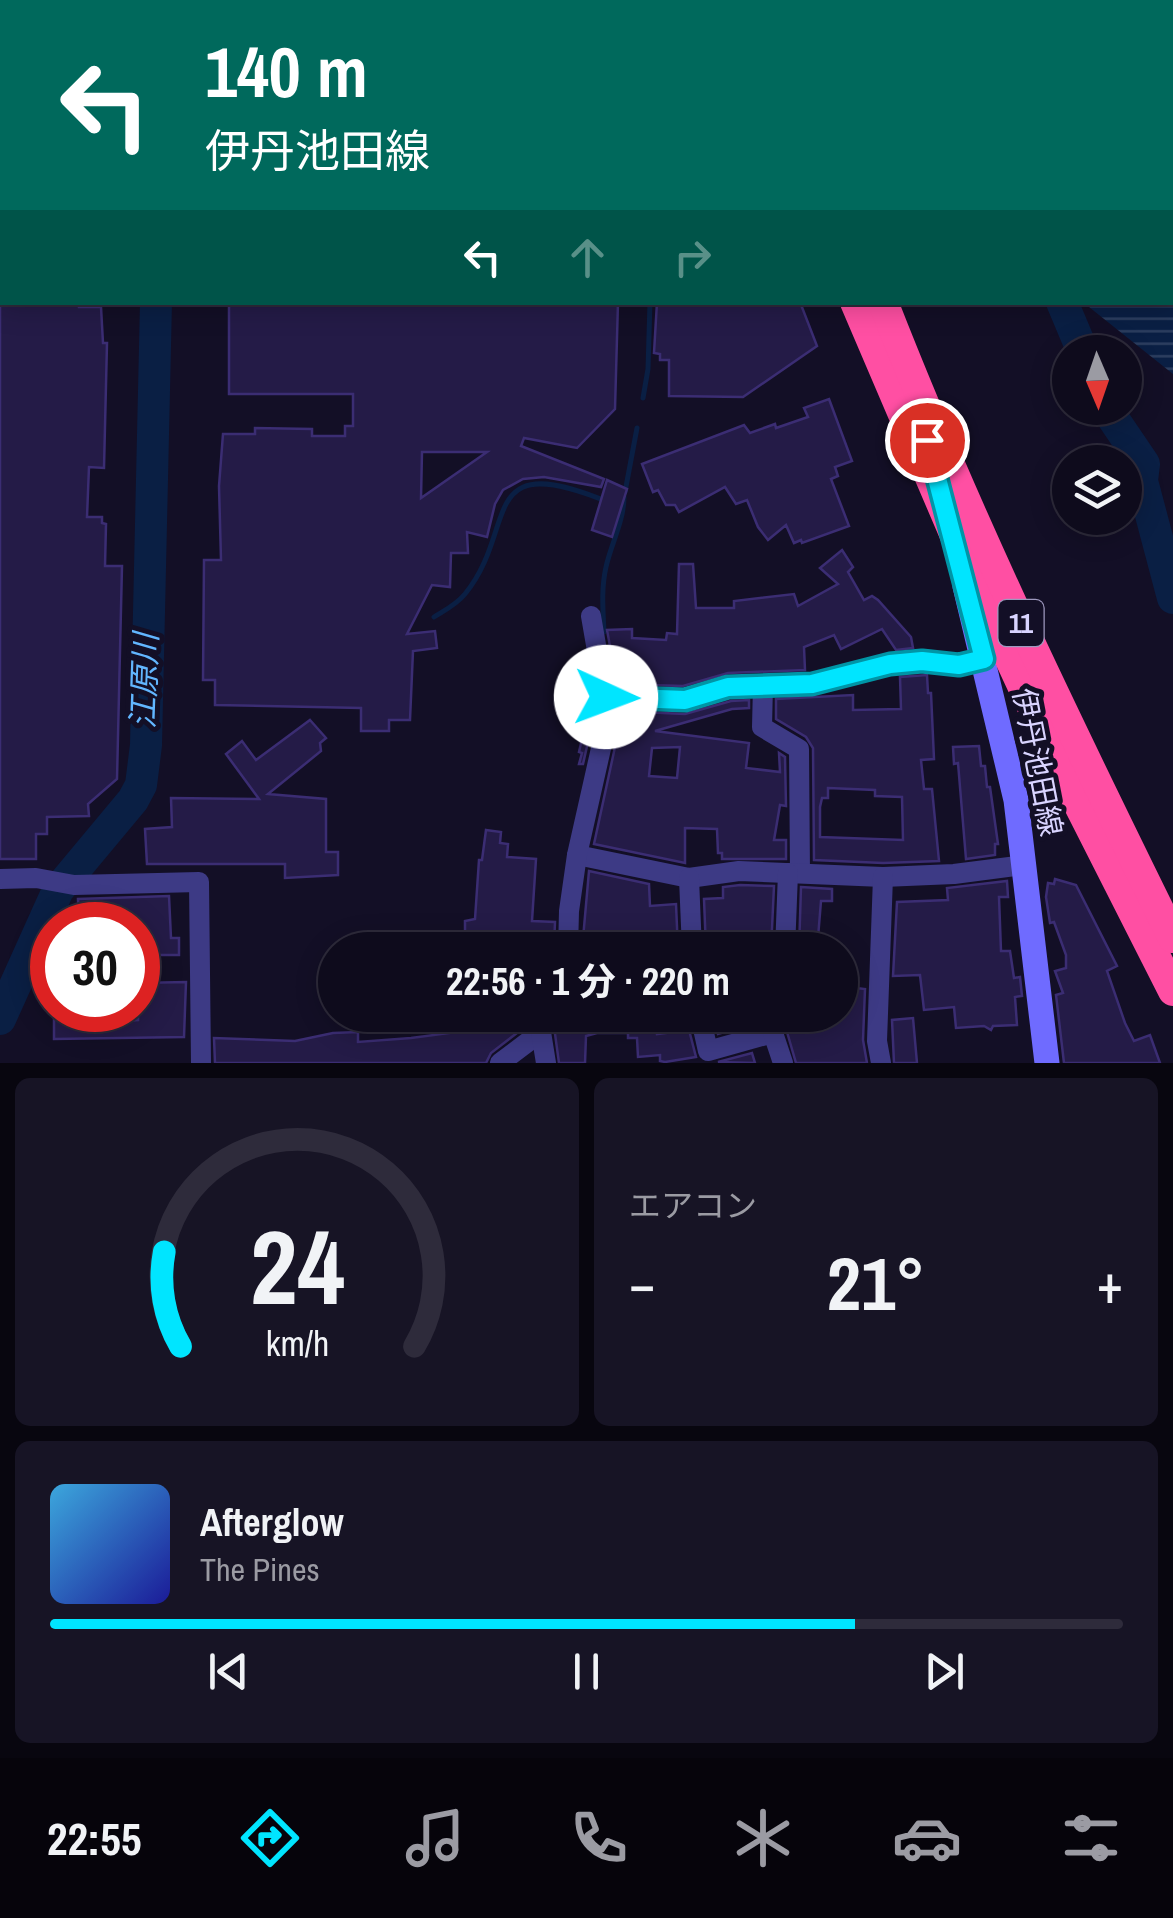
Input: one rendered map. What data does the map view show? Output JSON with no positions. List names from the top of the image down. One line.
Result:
{"streets":{"highway":["11"],"main road":["伊丹池田線"]},"water":["江原川"],"north":"bottom","page":{"turn":["140 m","伊丹池田線"],"limit":"30","trip":"22:56 · 1 分 · 220 m","tile":"エアコン","heat":["−","21°","+"],"song":["Afterglow","The Pines"],"tabs":"22:55","gauge":["24","km/h"]}}
